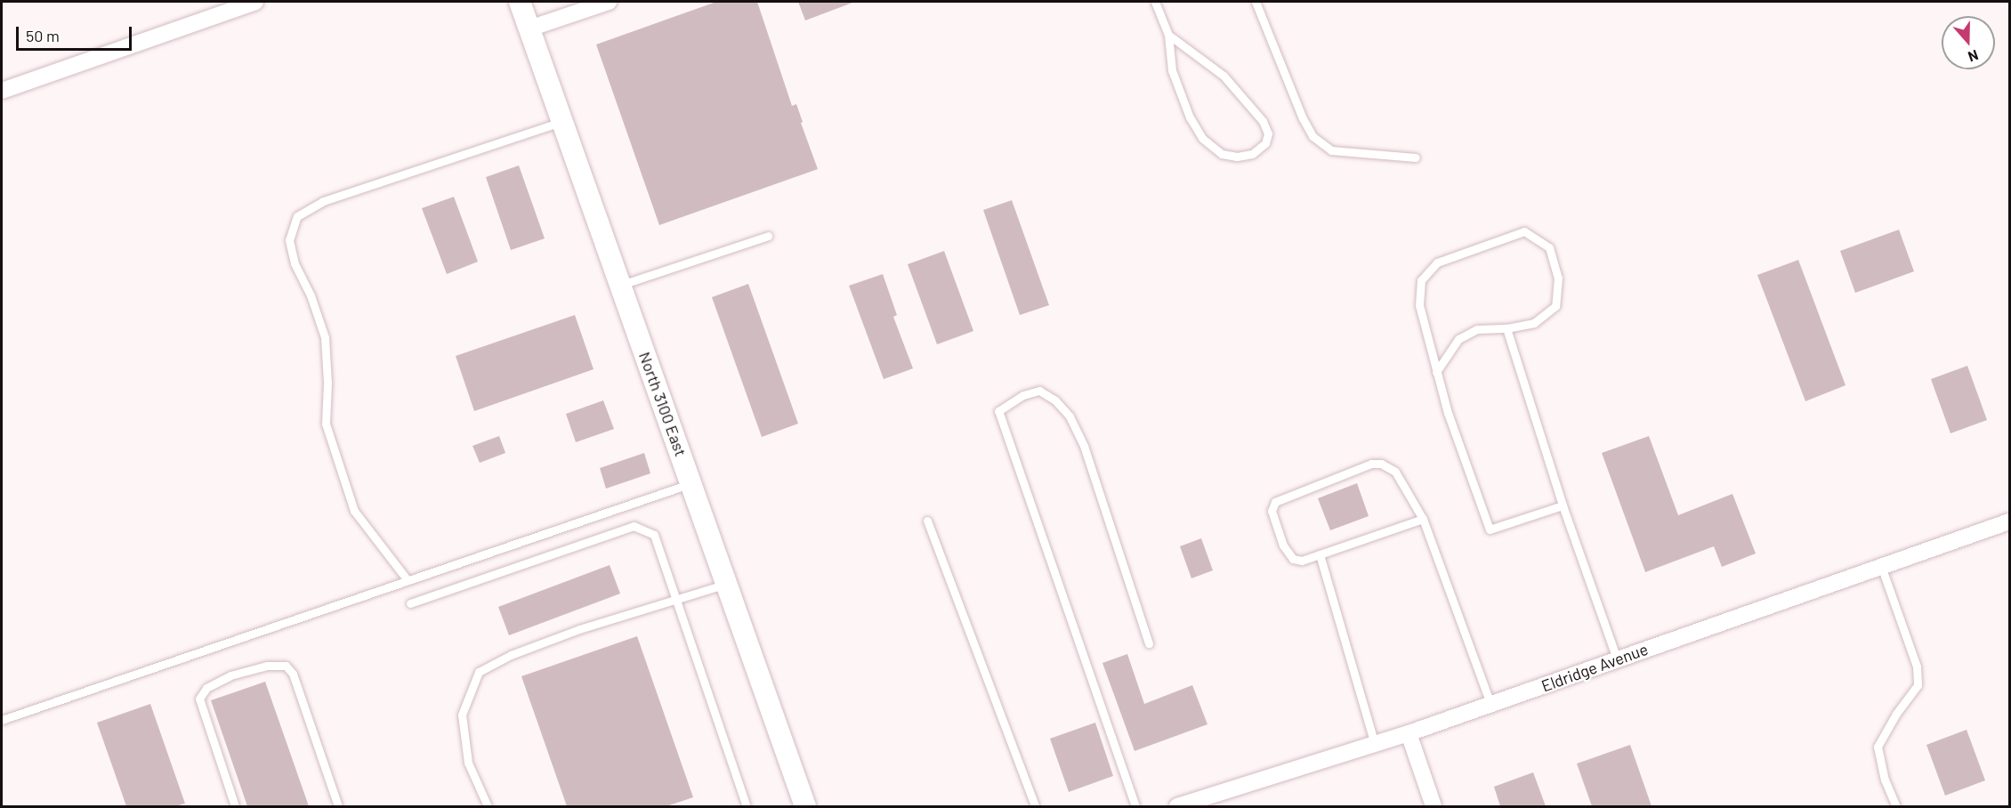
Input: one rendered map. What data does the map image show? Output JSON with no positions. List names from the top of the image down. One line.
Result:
{"streets":{"main road":["North 3100 East"],"street":["Eldridge Avenue"]},"scale_bar":"50 m","north":"bottom"}
